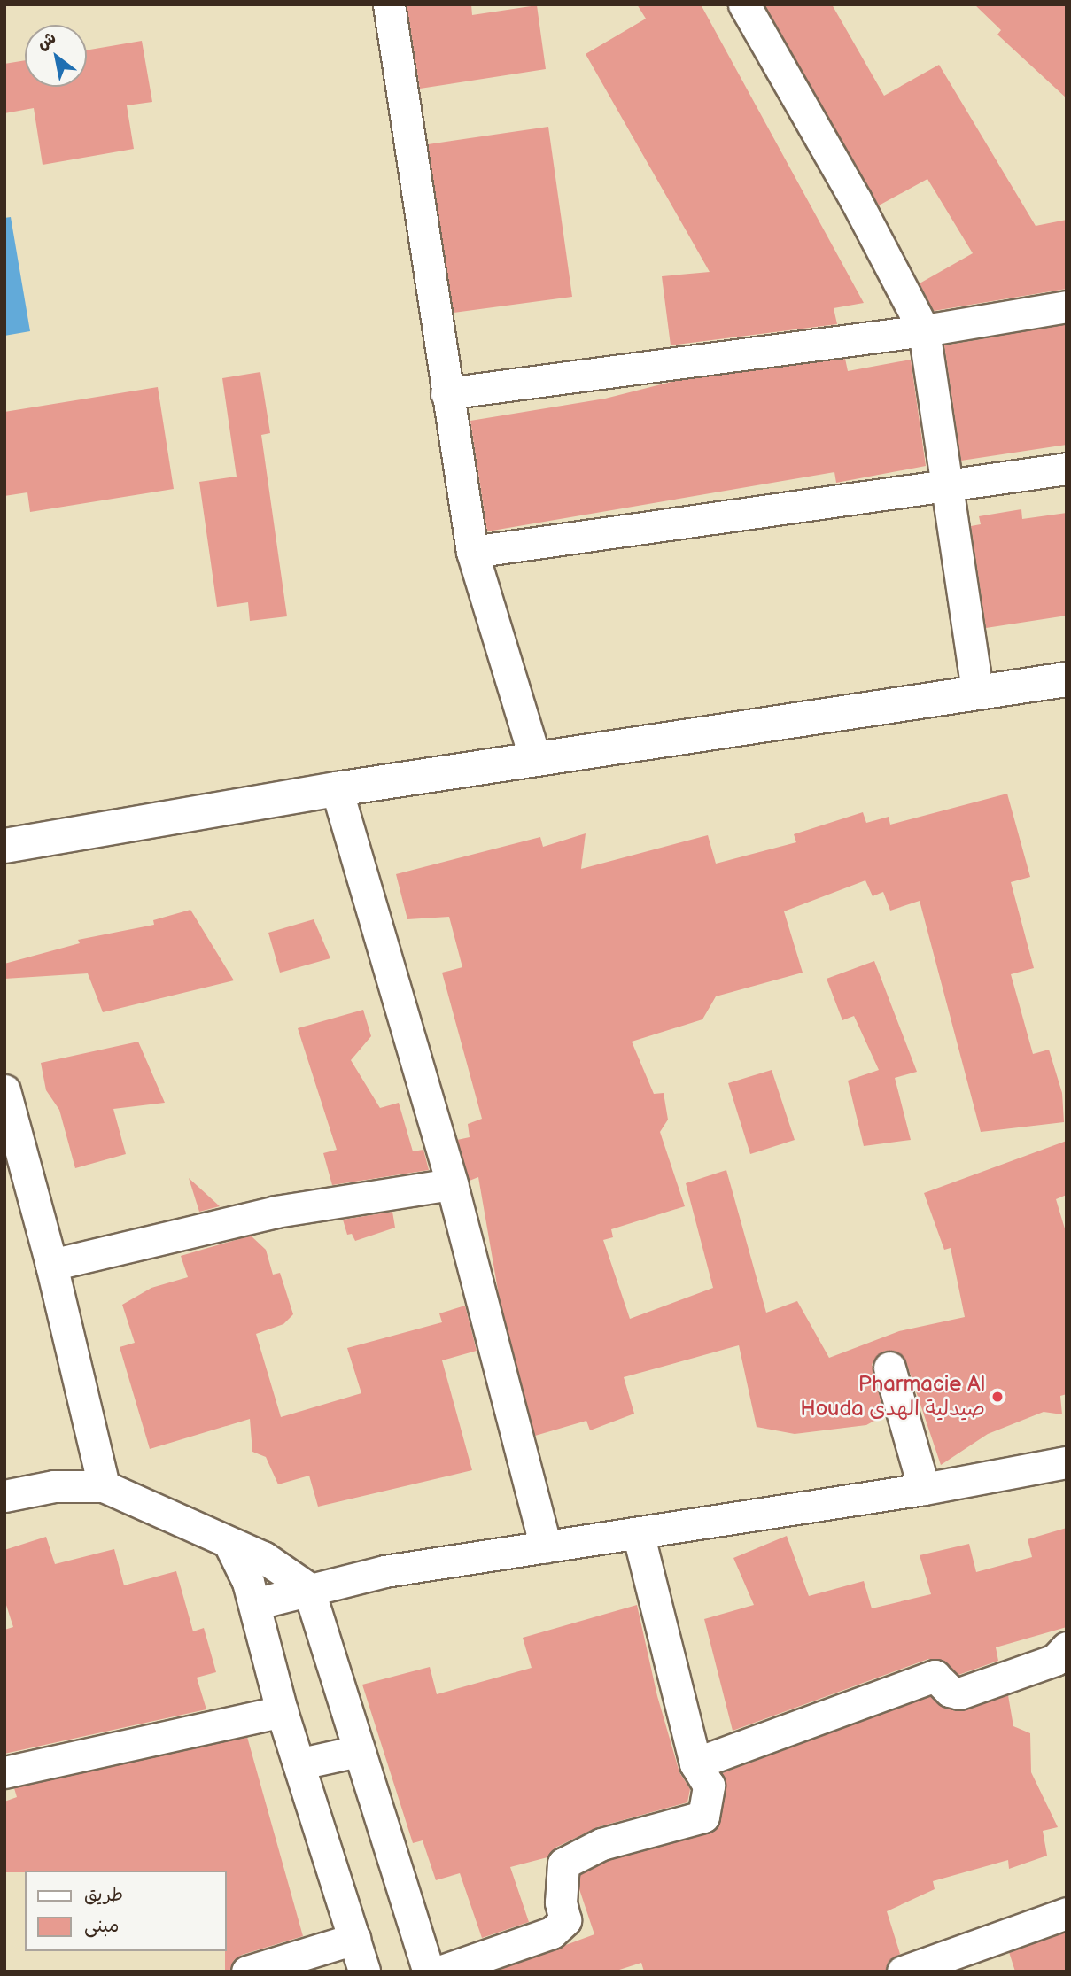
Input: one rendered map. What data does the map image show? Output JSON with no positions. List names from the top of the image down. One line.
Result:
{"places":["Pharmacie Al Houda صيدلية الهدى"],"legend":["طريق","مبنى"],"north":"top left"}
